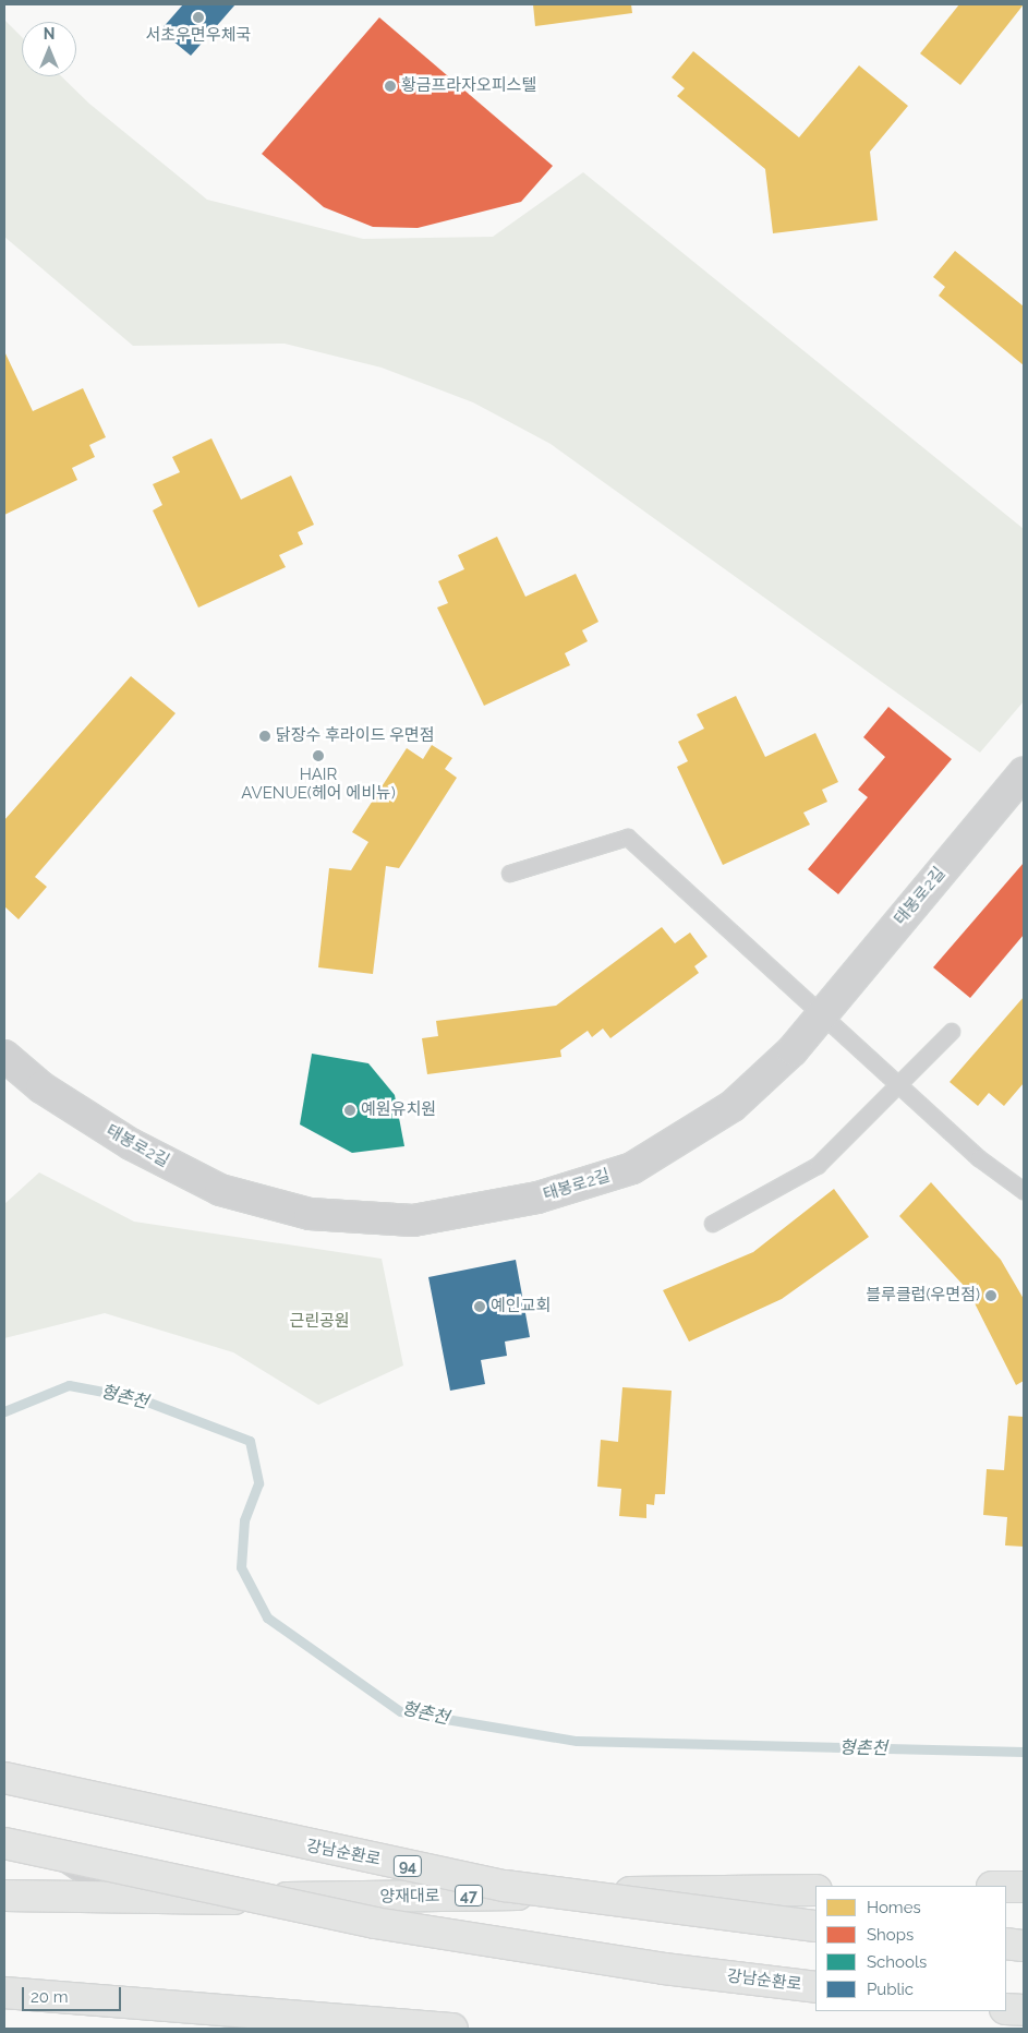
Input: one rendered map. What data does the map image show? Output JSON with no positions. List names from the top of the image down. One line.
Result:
{"streets":{"main road":["강남순환로","94","47","양재대로"],"street":["태봉로2길"]},"water":["형촌천"],"parks":["근린공원"],"places":["서초우면우체국","황금프라자오피스텔","닭장수 후라이드 우면점","HAIR AVENUE(헤어 에비뉴)","예원유치원","블루클럽(우면점)","예인교회"],"legend":["Homes","Shops","Schools","Public"],"scale_bar":"20 m","north":"top"}
